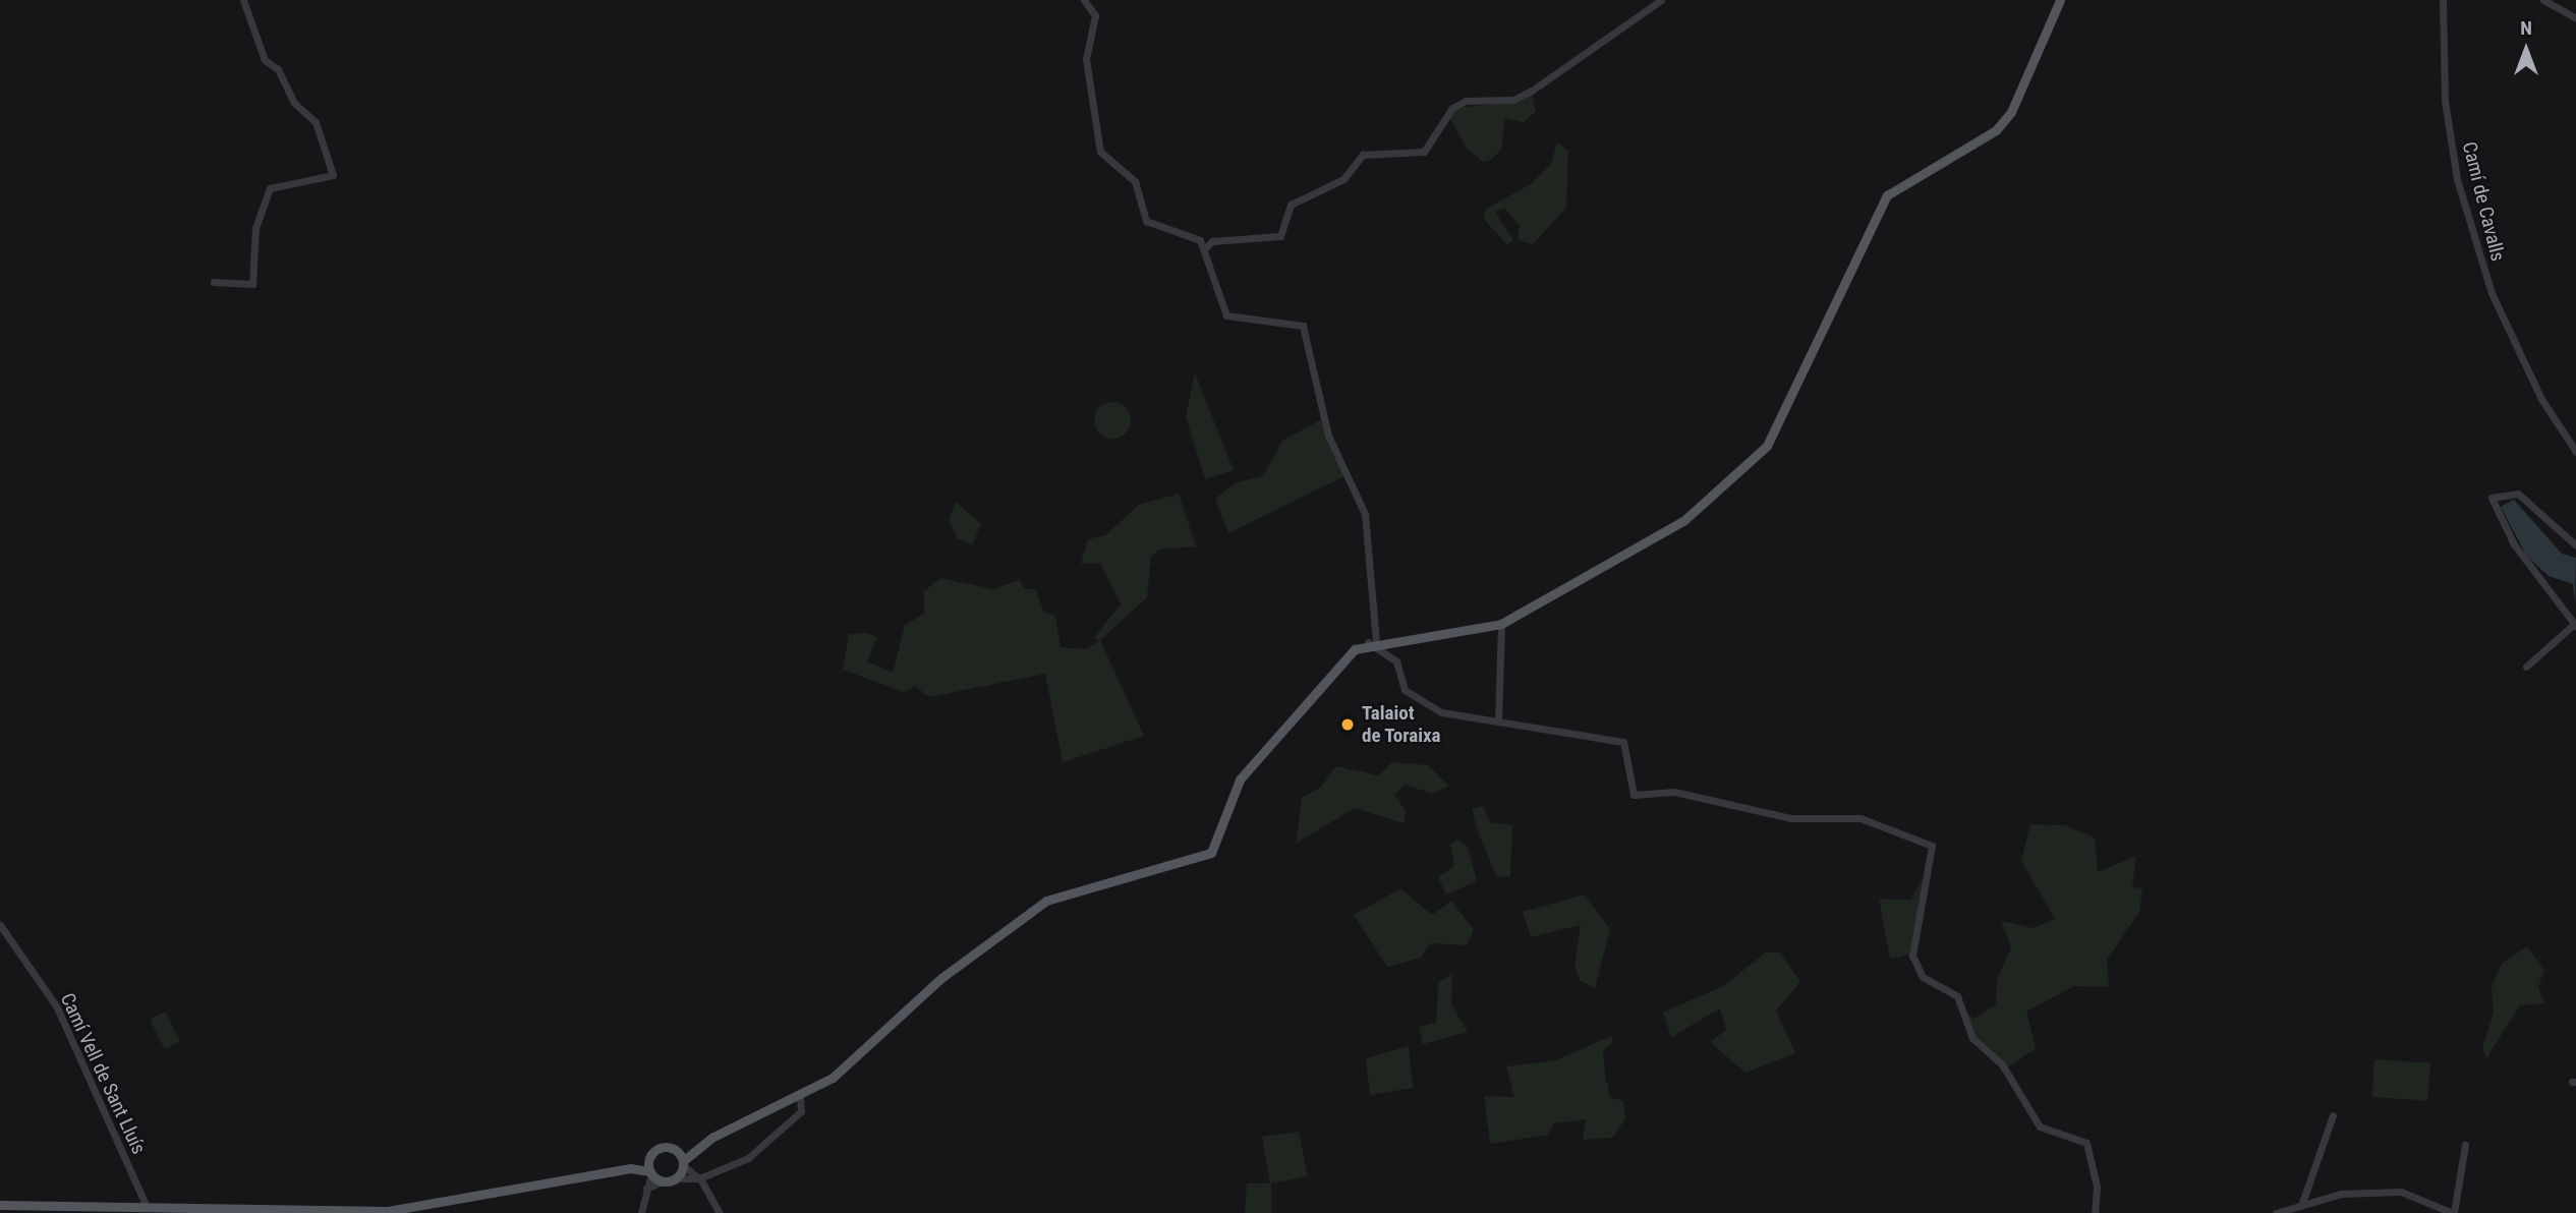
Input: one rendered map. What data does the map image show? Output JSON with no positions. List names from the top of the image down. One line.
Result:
{"streets":{"street":["Camí de Cavalls","Camí Vell de Sant Lluís"]},"places":["Talaiot de Toraixa"],"north":"top"}
